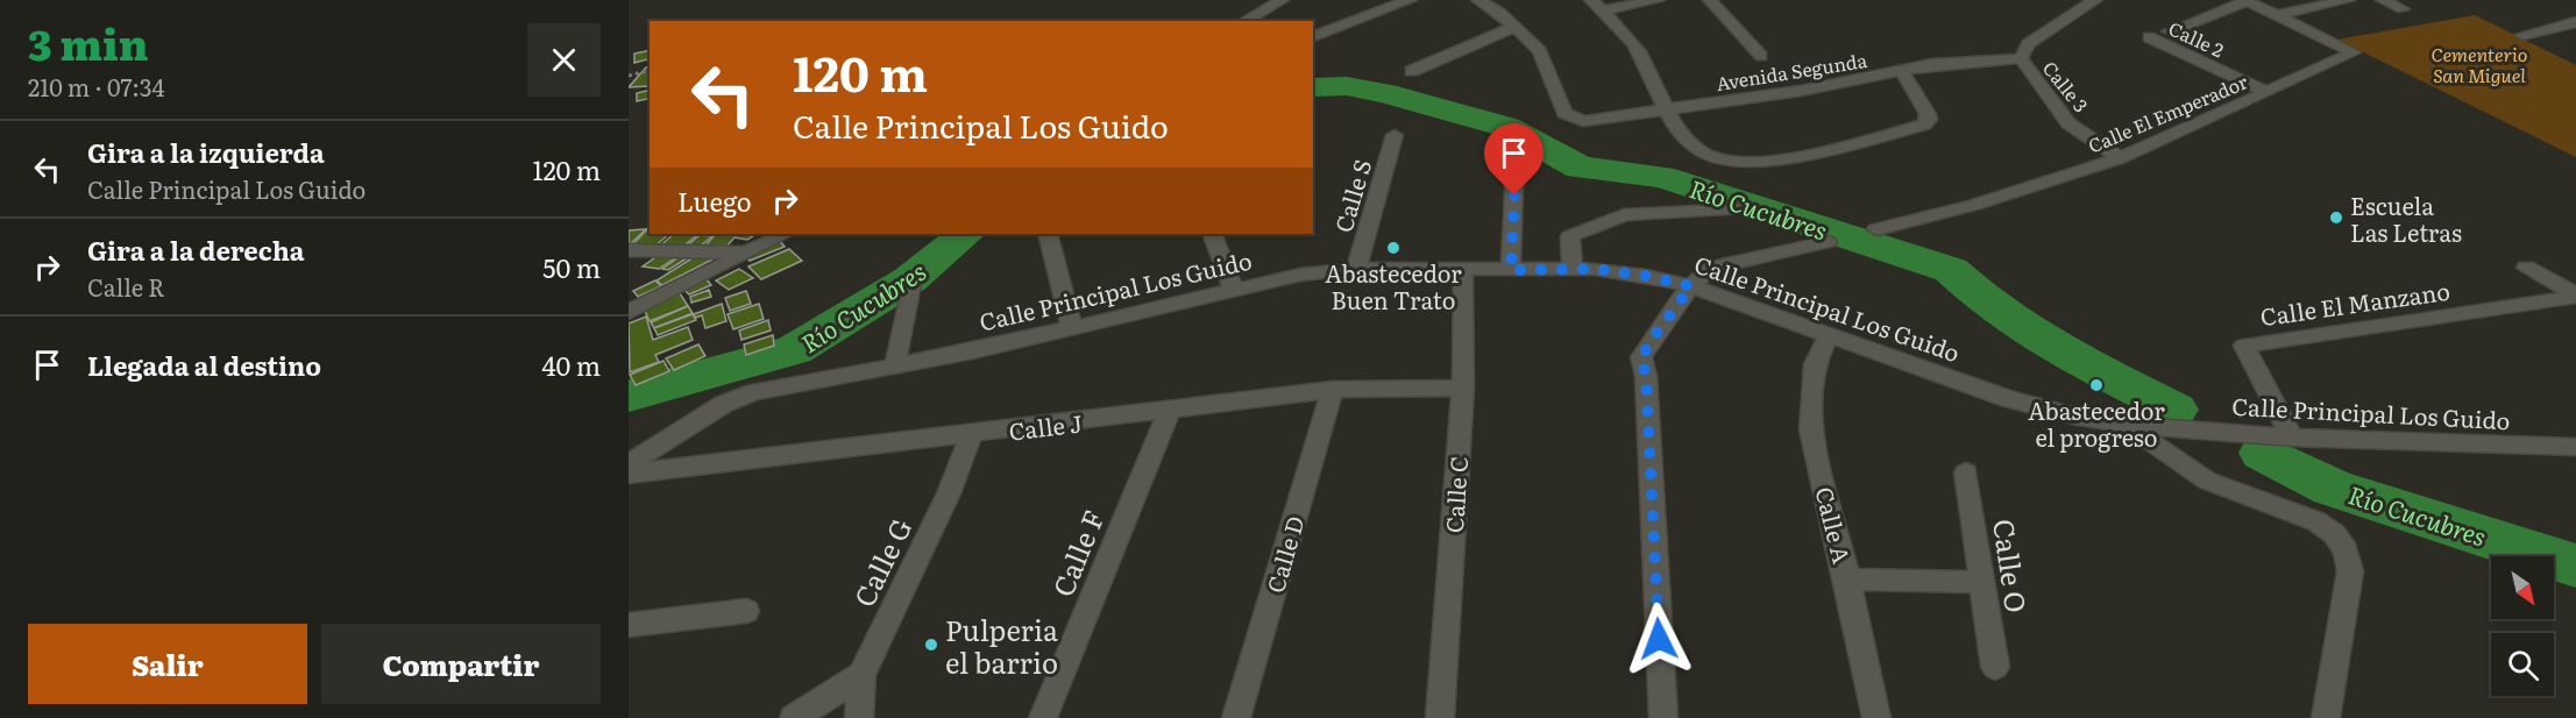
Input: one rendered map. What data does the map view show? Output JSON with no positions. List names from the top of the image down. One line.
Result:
{"streets":{"street":["Calle 2","Avenida Segunda","Calle 3","Calle El Emperador","Calle S","Calle Principal Los Guido","Calle El Manzano","Calle J","Calle C","Calle A","Calle F","Calle D","Calle G","Calle O"]},"crossings":[["Calle 2","Calle El Emperador"],["Avenida Segunda","Calle 3"],["Calle 3","Calle El Emperador"],["Calle S","Calle Principal Los Guido"],["Calle Principal Los Guido","Calle El Manzano"],["Calle Principal Los Guido","Calle C"],["Calle Principal Los Guido","Calle A"],["Calle J","Calle C"],["Calle J","Calle F"],["Calle J","Calle D"],["Calle J","Calle G"]],"water":["Río Cucubres"],"parks":["Cementerio San Miguel"],"places":["Escuela Las Letras","Abastecedor Buen Trato","Abastecedor el progreso","Pulperia el barrio"],"north":"bottom right","page":{"heading":["3 min","210 m · 07:34"],"turn":["120 m","Calle Principal Los Guido"],"list":[{"name":"Gira a la izquierda","note":"Calle Principal Los Guido","value":"120 m"},{"name":"Gira a la derecha","note":"Calle R","value":"50 m"},{"name":"Llegada al destino","value":"40 m"}],"then":"Luego","buttons":["Salir","Compartir"]}}
